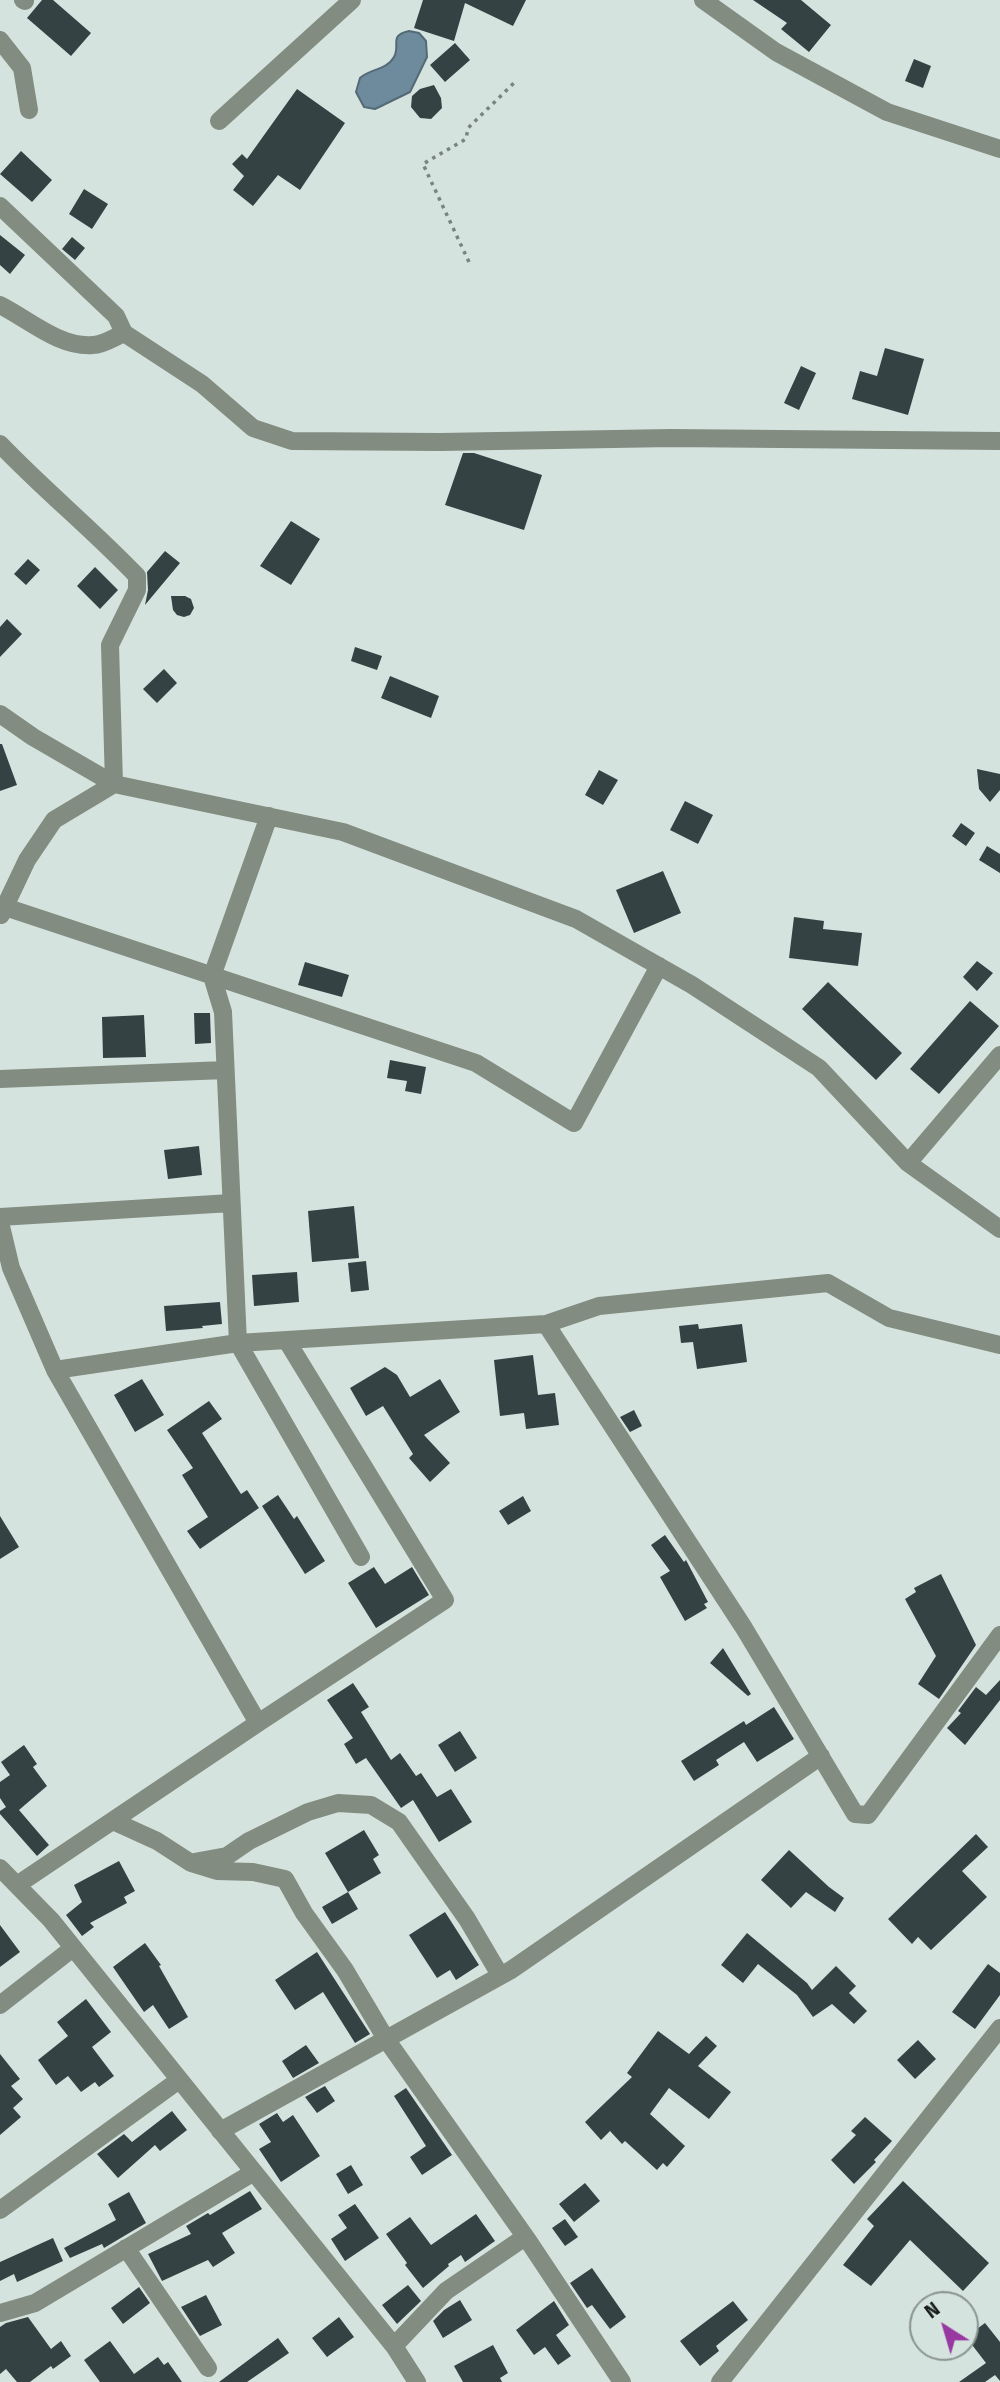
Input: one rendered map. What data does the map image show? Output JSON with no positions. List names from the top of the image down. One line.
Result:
{"north":"top left"}
